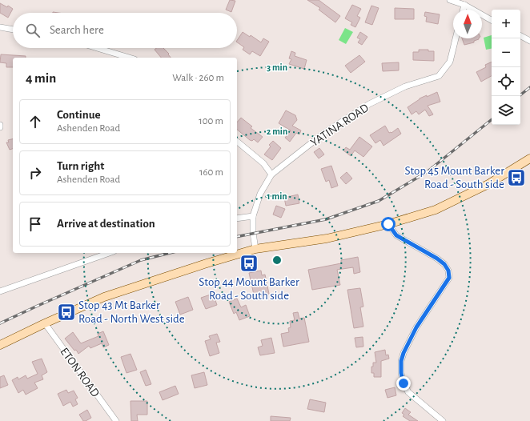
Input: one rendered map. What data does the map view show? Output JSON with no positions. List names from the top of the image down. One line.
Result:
{"streets":{"street":["YATINA ROAD","ETON ROAD"]},"places":{"bus stop":["Stop 45 Mount Barker Road - South side","Stop 44 Mount Barker Road - South side","Stop 43 Mt Barker Road - North West side"]},"north":"top","page":{"map_buttons":["+","−"],"search":"Search here","heading":["4 min","Walk · 260 m"],"list":[["Continue","Ashenden Road","100 m"],["Turn right","Ashenden Road","160 m"],"Arrive at destination"]},"rings":["3 min","2 min","1 min"]}
